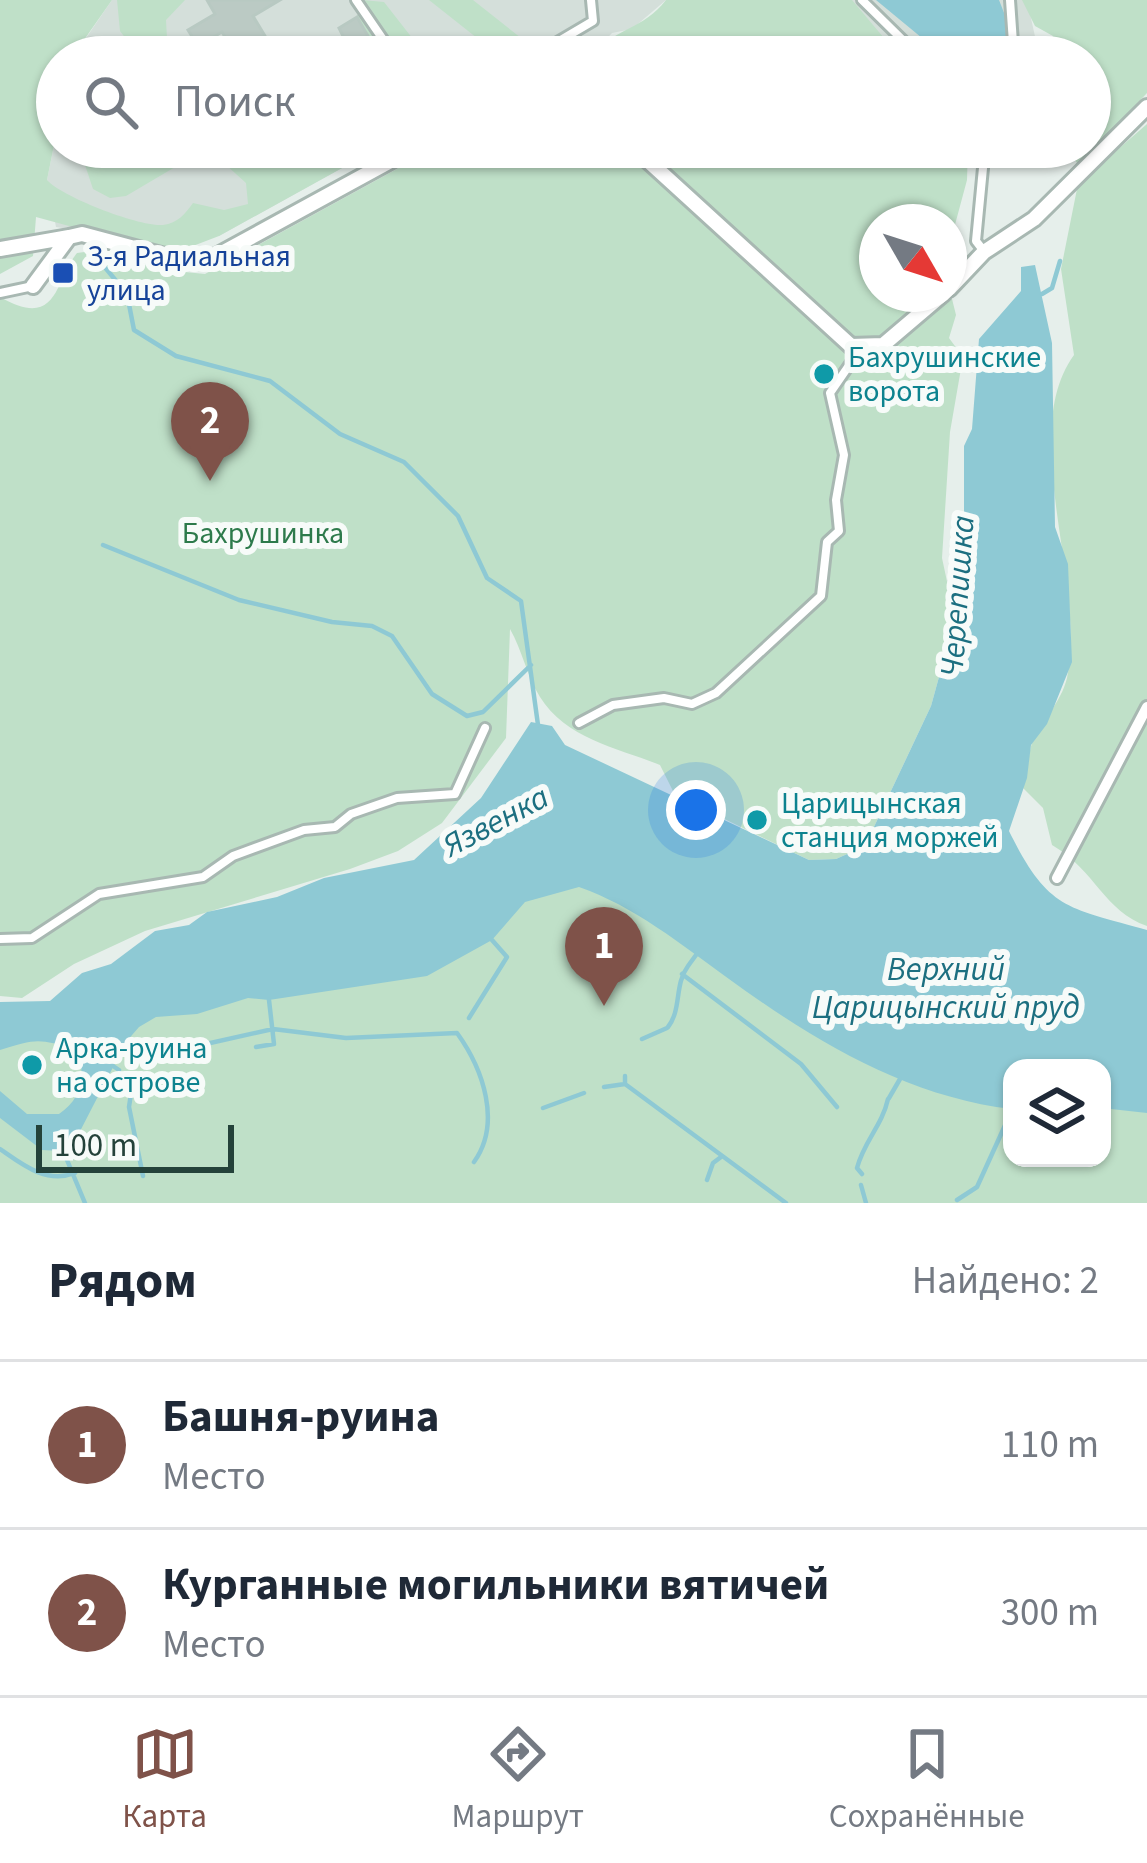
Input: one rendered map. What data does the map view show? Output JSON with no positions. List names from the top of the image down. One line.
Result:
{"water":["Черепишка","Язвенка","Верхний Царицынский пруд"],"parks":["Бахрушинка"],"places":{"transit":["З-я Радиальная улица"],"other":["Бахрушинские ворота","Царицынская станция моржей","Арка-руина на острове"]},"scale_bar":"100 m","north":"bottom right","page":{"search":"Поиск","pins":["2","1"],"scale":"100 m","heading":["Рядом","Найдено: 2"],"list":[{"mark":"1","name":"Башня-руина","note":"Место","value":"110 m"},{"mark":"2","name":"Курганные могильники вятичей","note":"Место","value":"300 m"}],"nav":["Карта","Маршрут","Сохранённые"]}}
